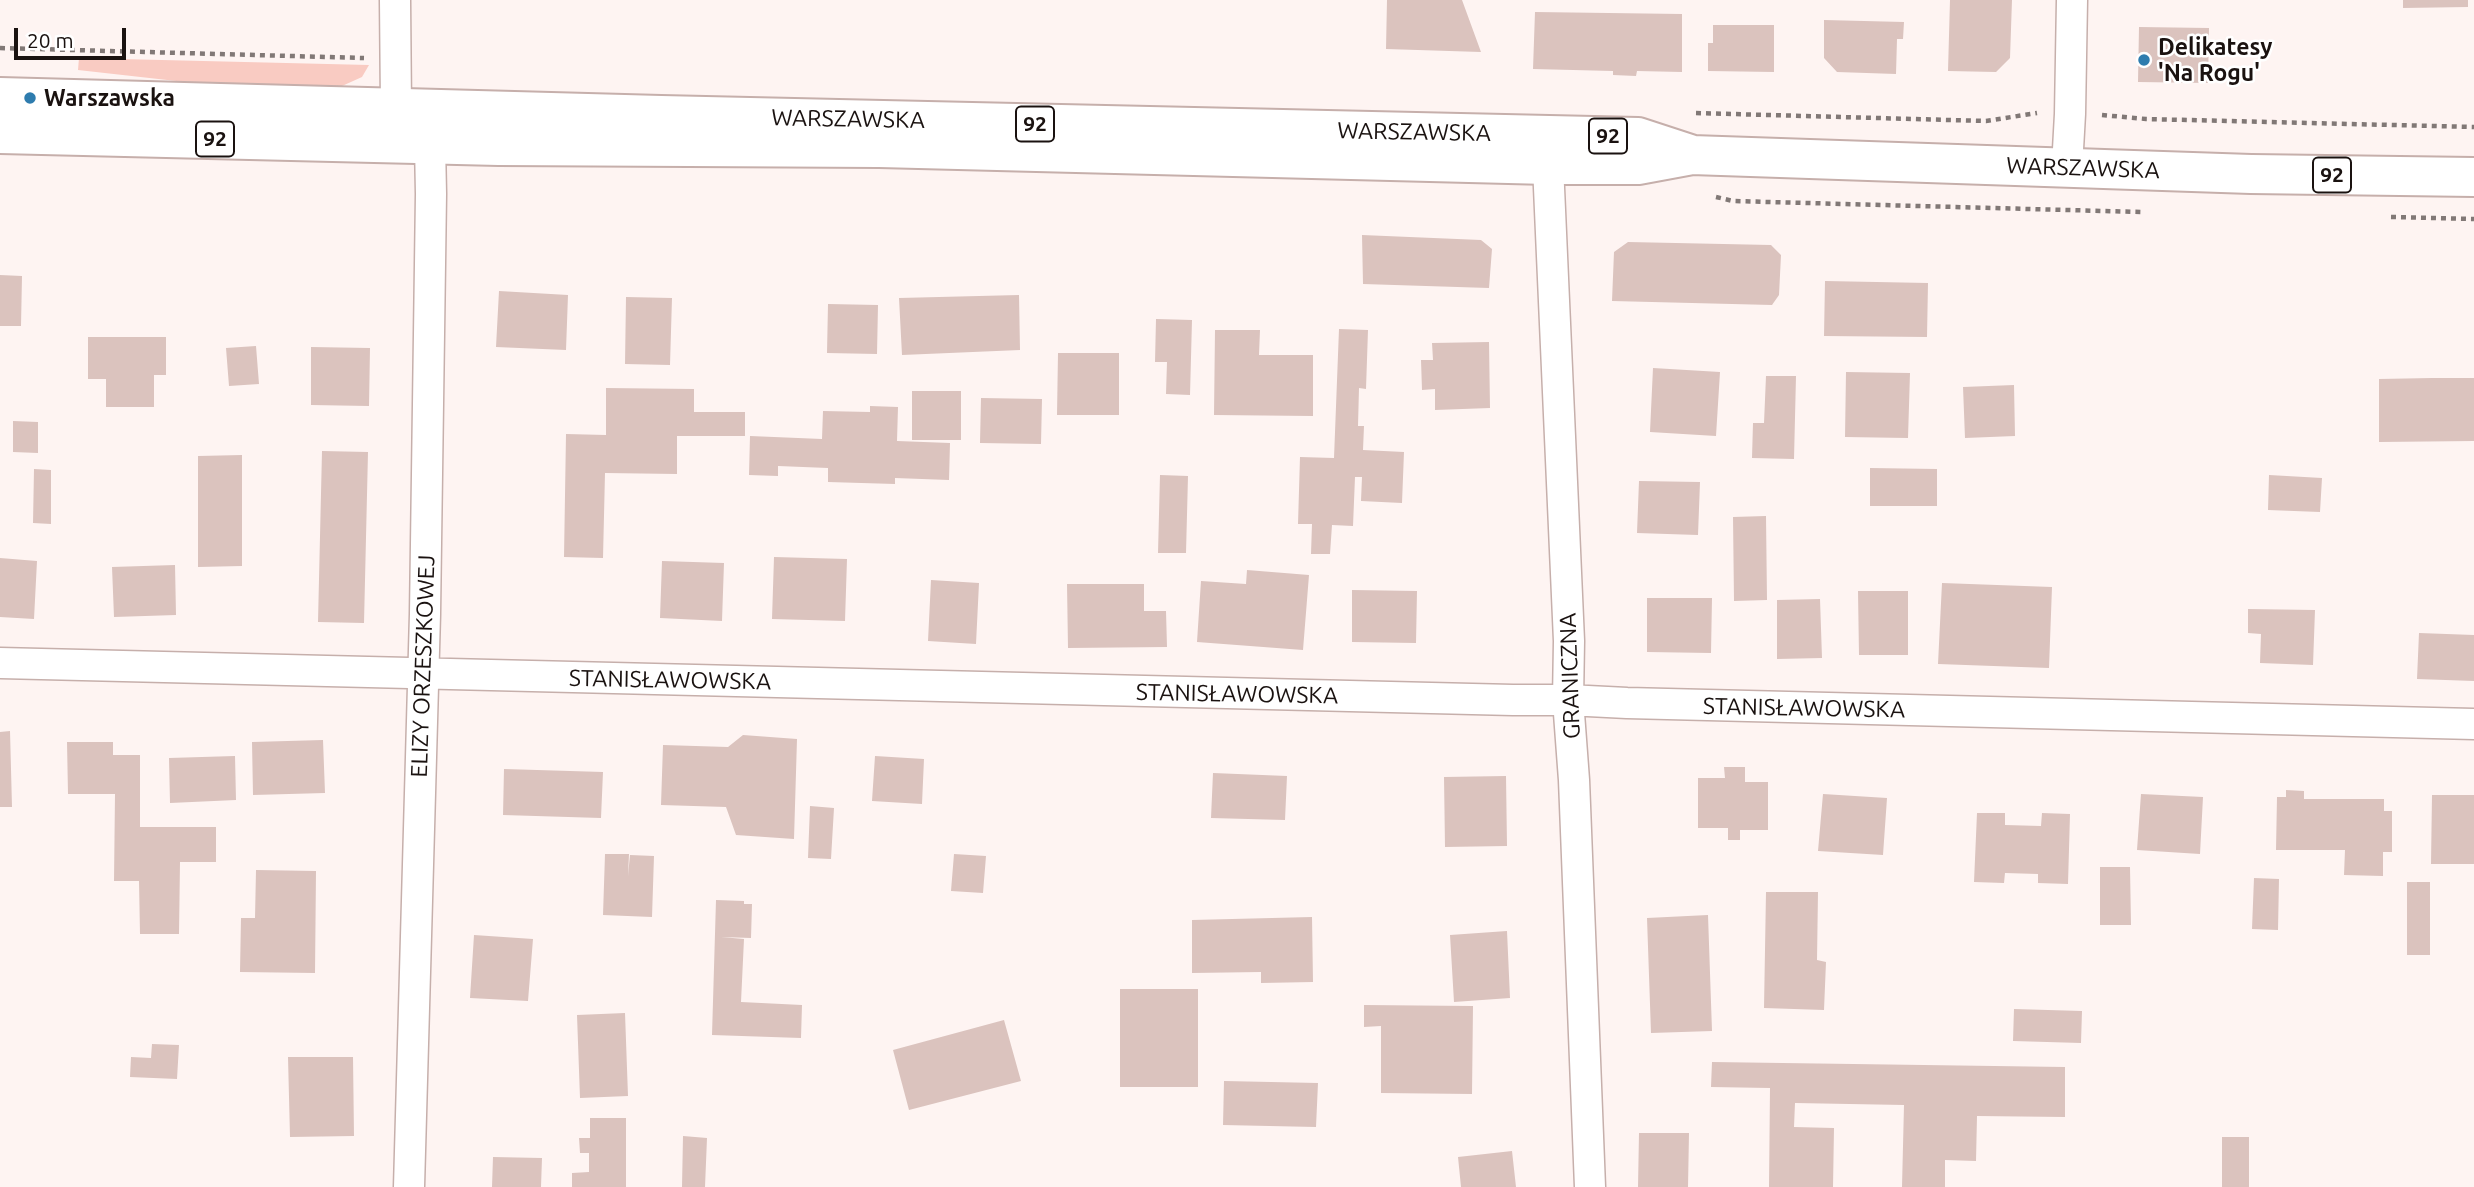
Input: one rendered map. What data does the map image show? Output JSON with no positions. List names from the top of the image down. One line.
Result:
{"streets":{"main road":["WARSZAWSKA","92"],"street":["ELIZY ORZESZKOWEJ","GRANICZNA","STANISŁAWOWSKA"]},"crossings":[["WARSZAWSKA","ELIZY ORZESZKOWEJ"],["WARSZAWSKA","GRANICZNA"],["ELIZY ORZESZKOWEJ","STANISŁAWOWSKA"],["GRANICZNA","STANISŁAWOWSKA"]],"places":["Delikatesy 'Na Rogu'","Warszawska"],"scale_bar":"20 m"}
